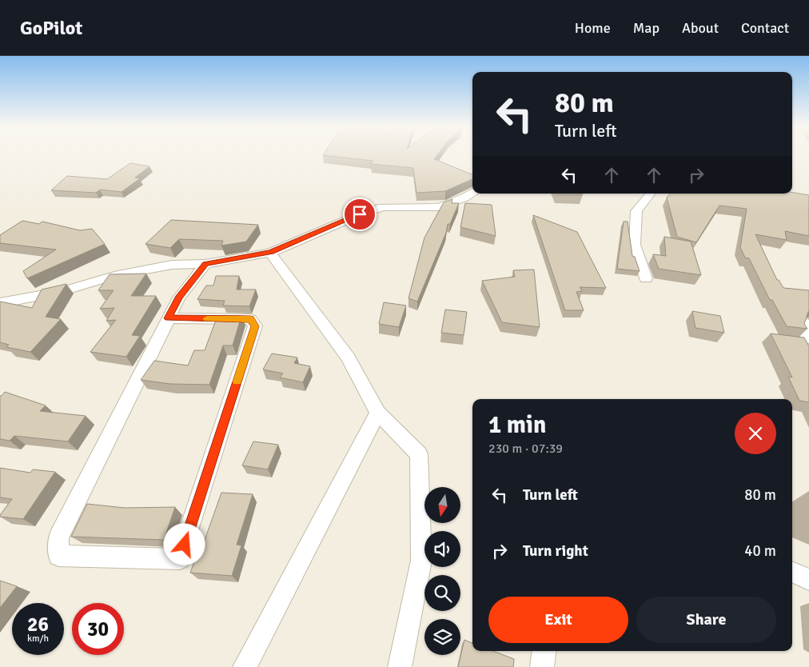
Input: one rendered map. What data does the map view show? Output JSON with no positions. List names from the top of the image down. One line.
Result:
{"north":"bottom","page":{"header":"GoPilot","nav":["Home","Map","About","Contact"],"turn":["80 m","Turn left"],"heading":["1 min","230 m · 07:39"],"list":[{"name":"Turn left","value":"80 m"},{"name":"Turn right","value":"40 m"}],"buttons":["Exit","Share"],"speed":"26 km/h","limit":"30"}}
